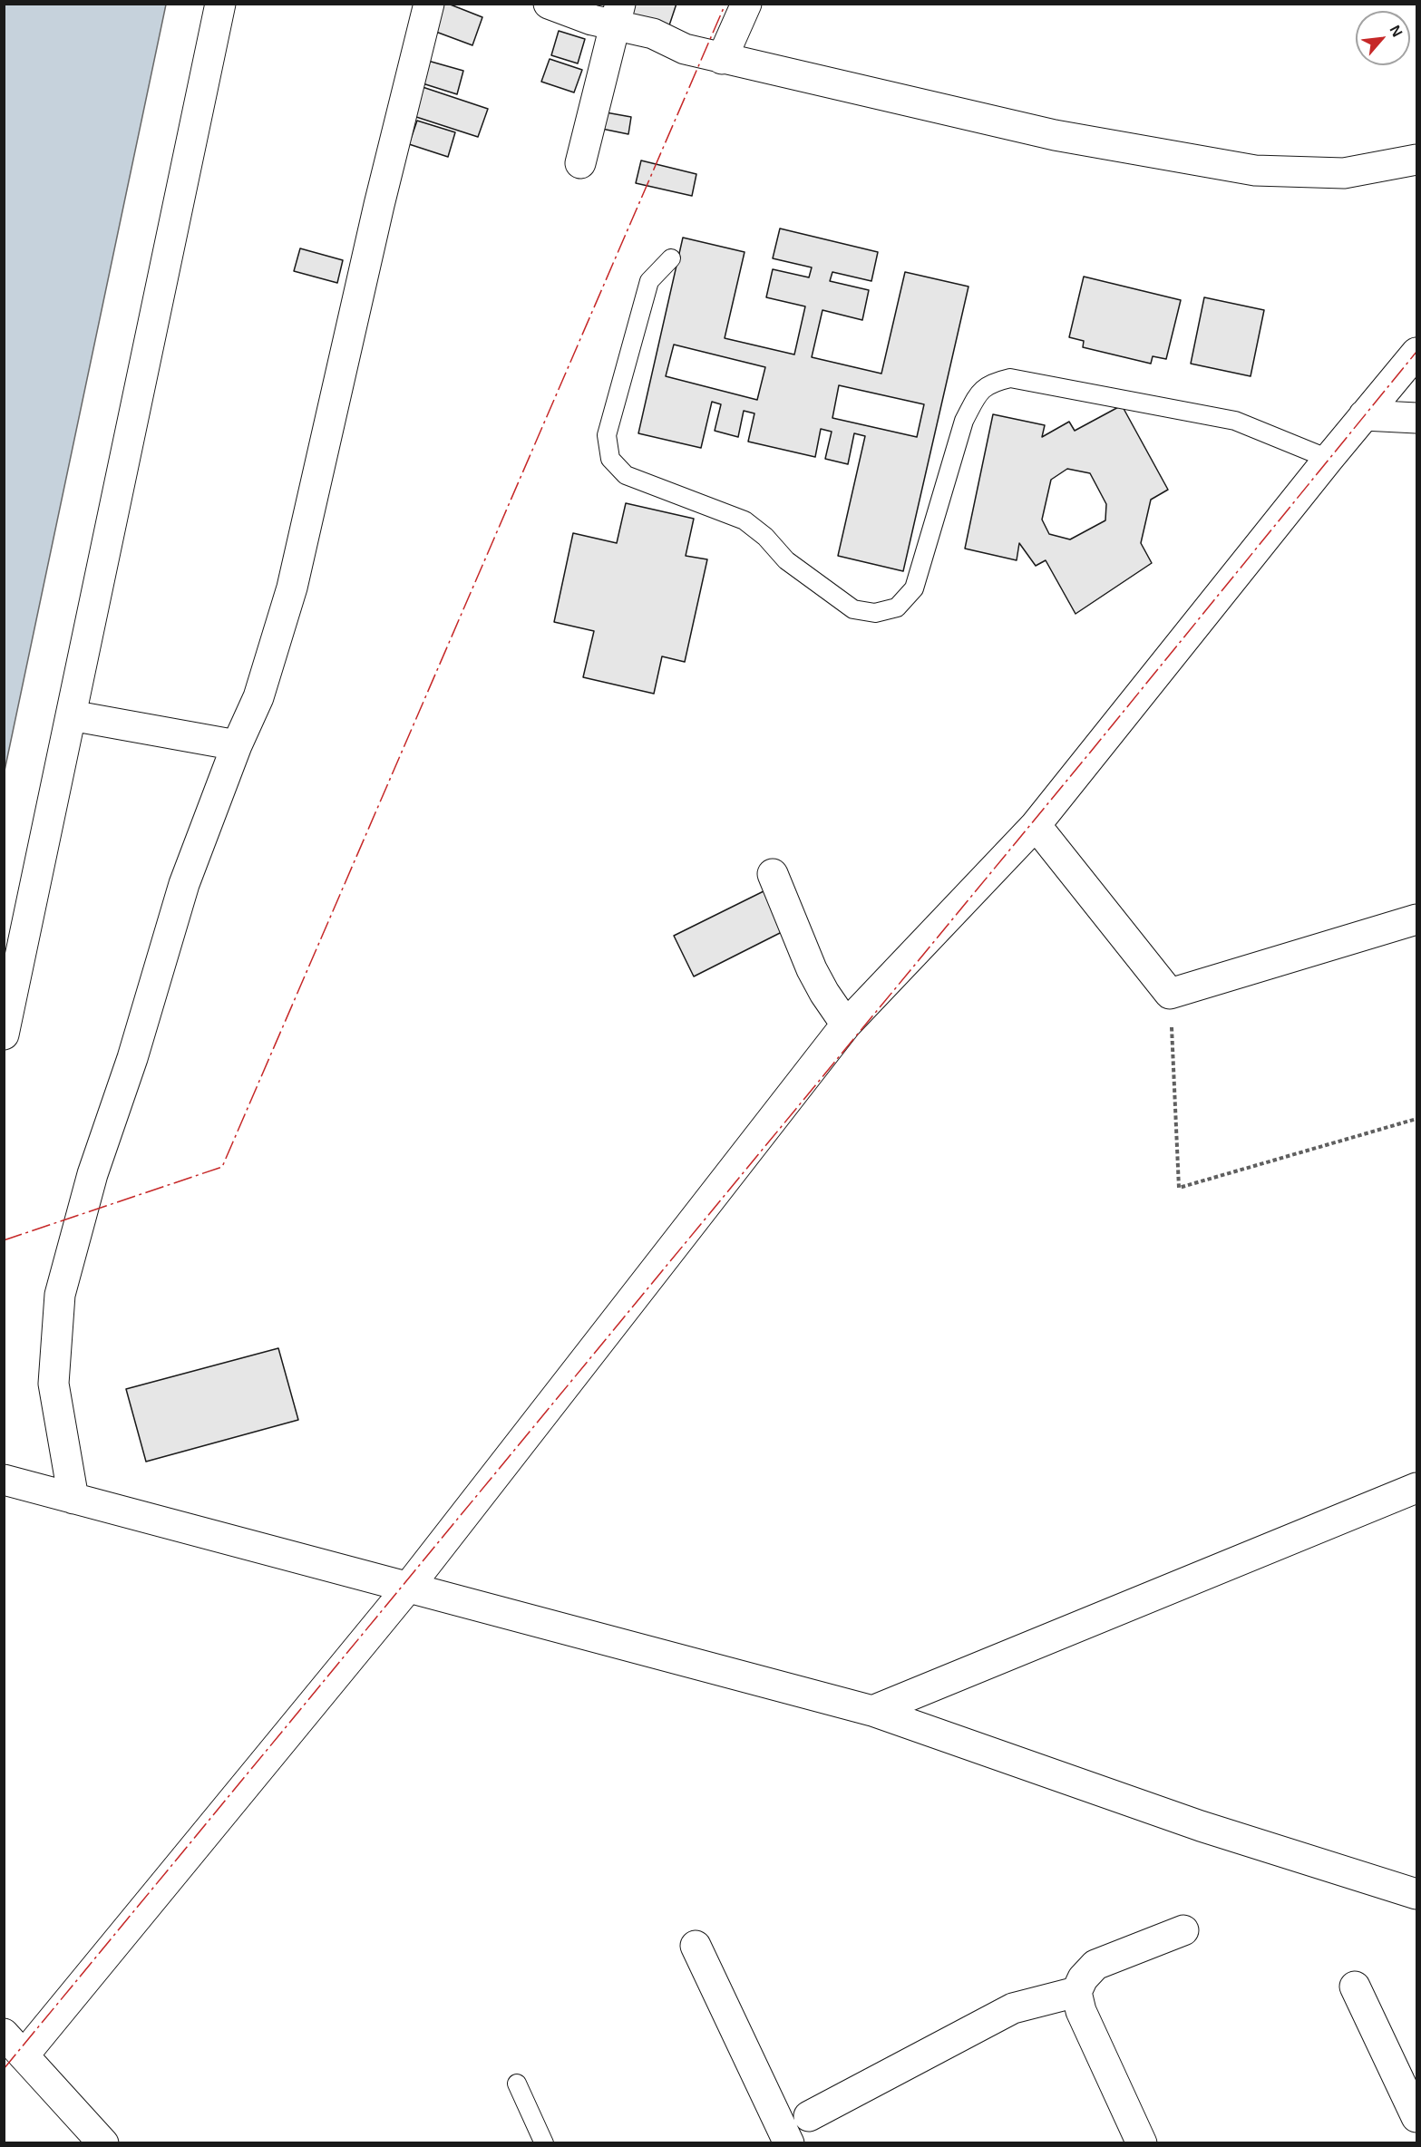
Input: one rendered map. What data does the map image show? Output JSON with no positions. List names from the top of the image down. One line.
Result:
{"north":"top right"}
